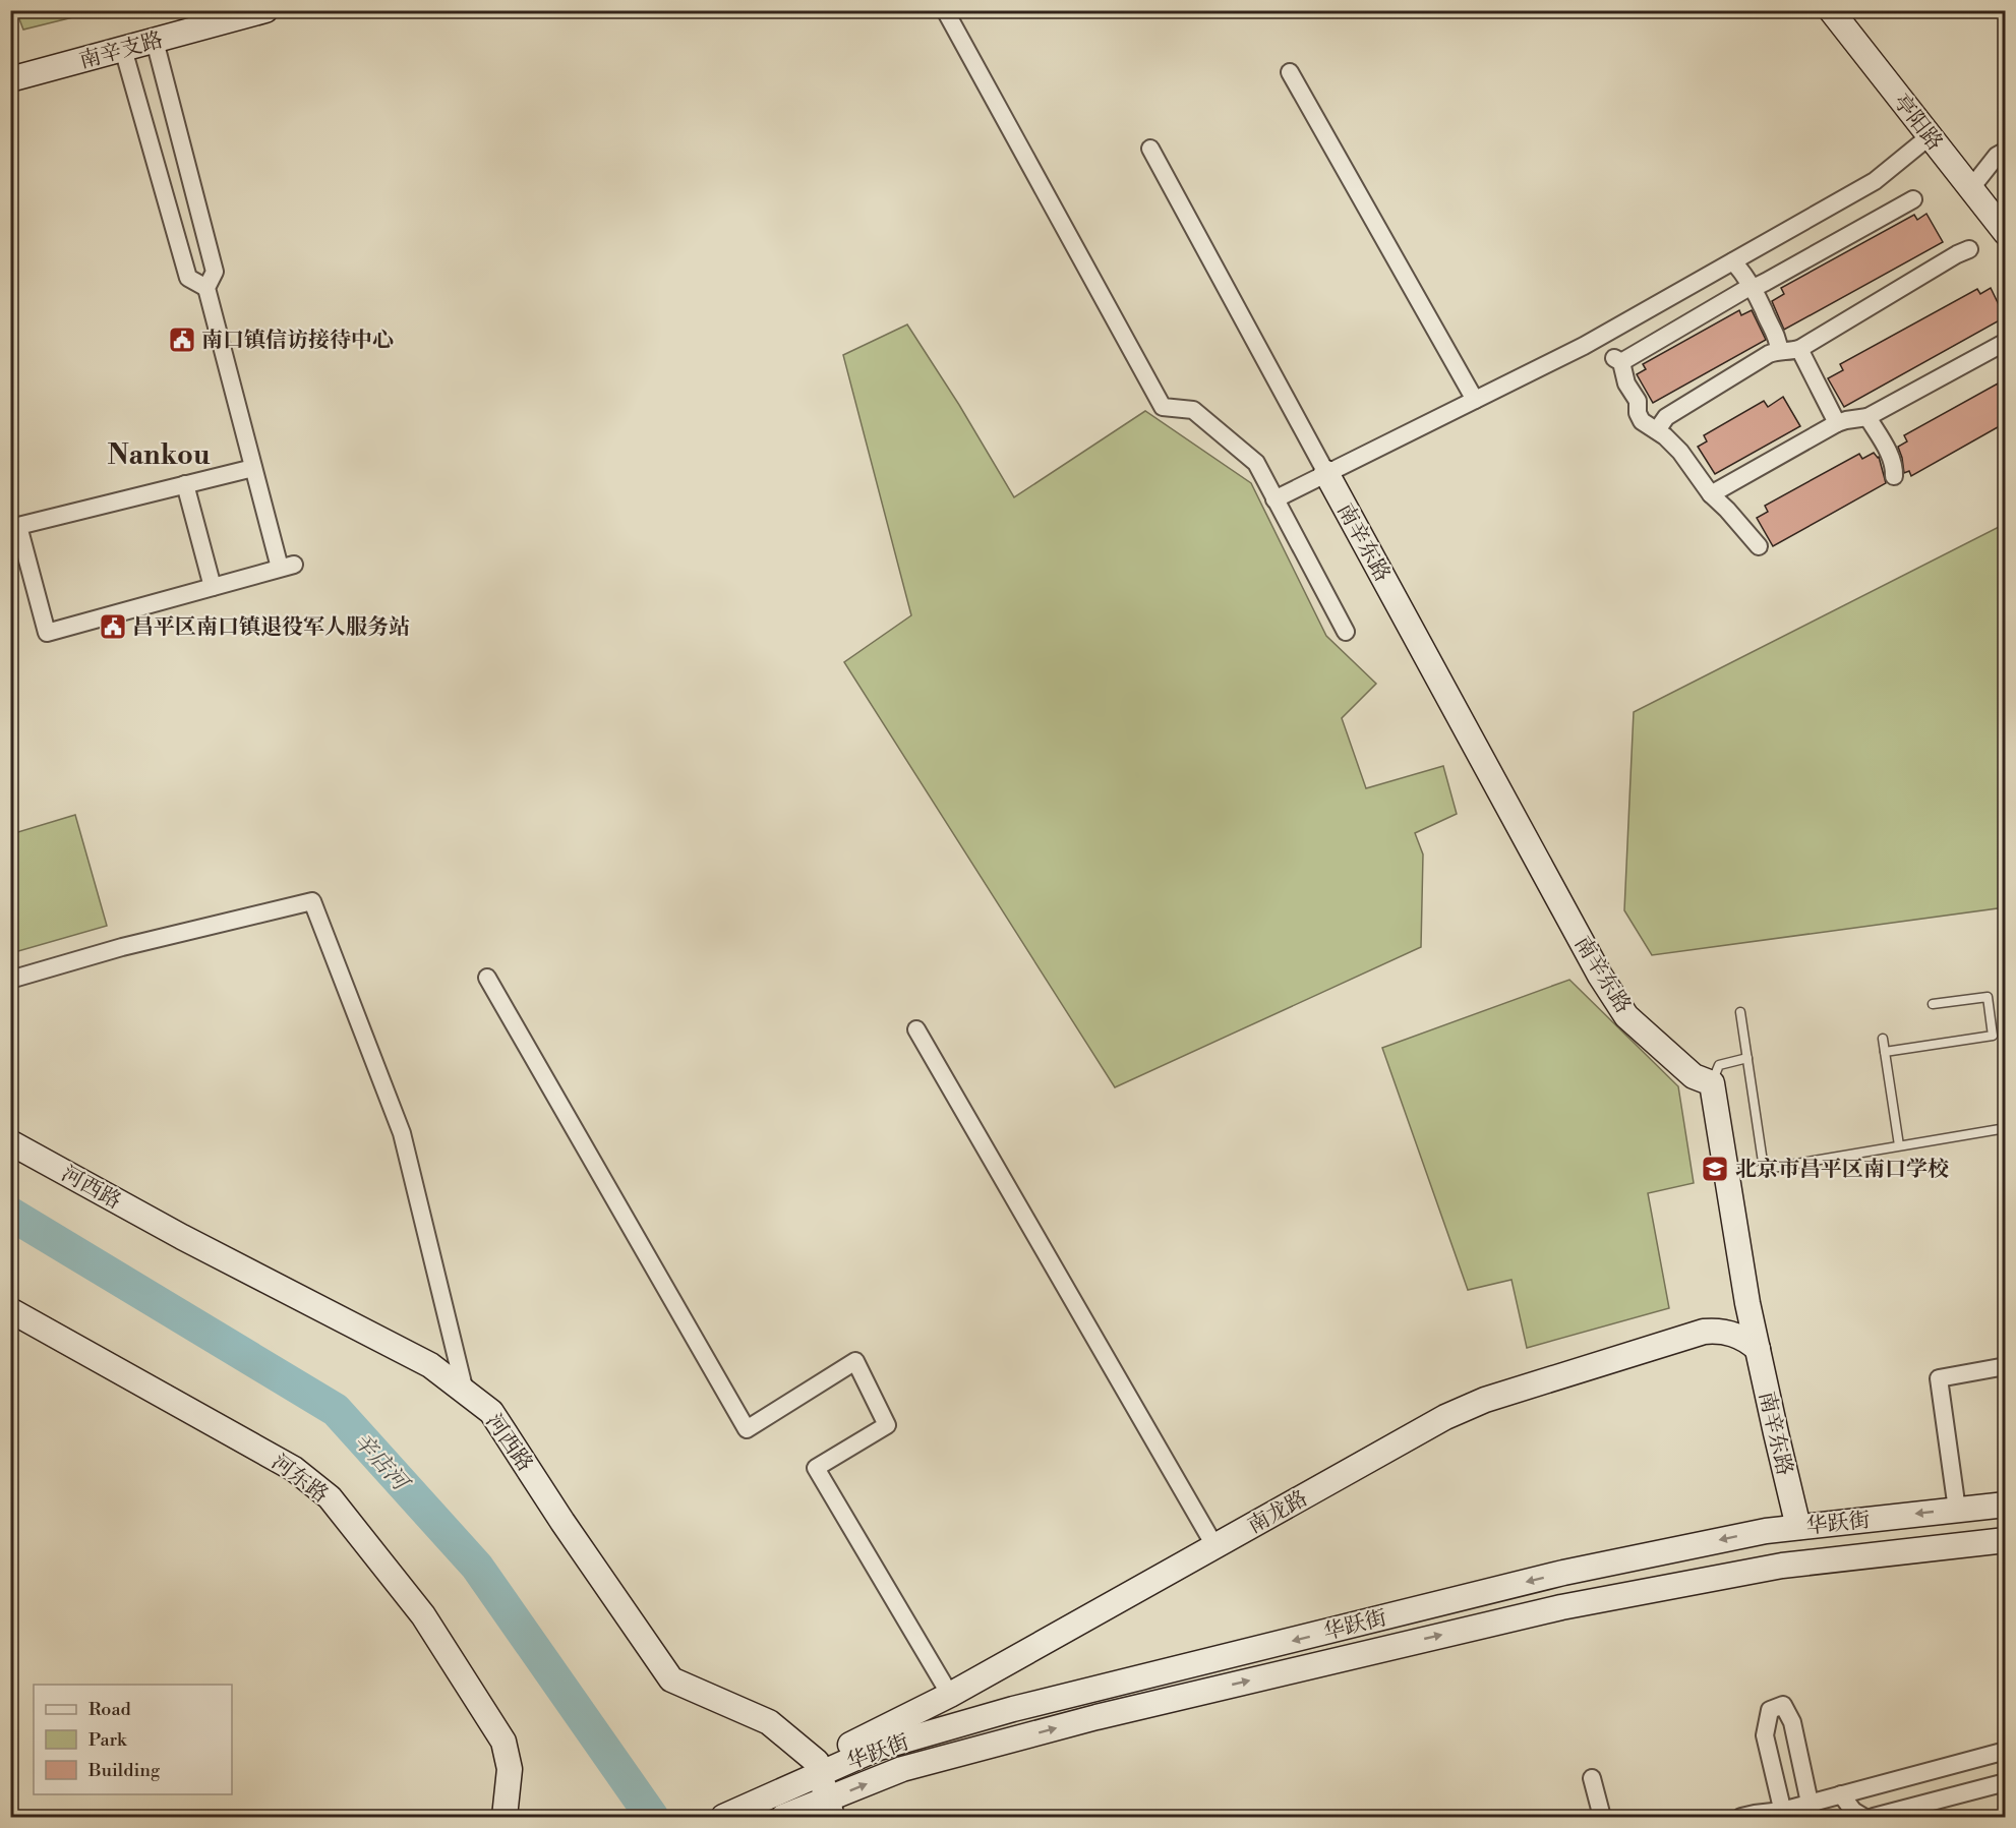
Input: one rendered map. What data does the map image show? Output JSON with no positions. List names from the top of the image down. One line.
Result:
{"streets":{"street":["南辛支路","亭阳路","南辛东路","河西路","河东路","南龙路","华跃街"]},"crossings":[["南辛东路","南龙路"],["南辛东路","华跃街"],["河西路","南龙路"],["河西路","华跃街"],["南龙路","华跃街"]],"districts":["Nankou"],"water":["辛店河"],"places":{"public building":["南口镇信访接待中心","昌平区南口镇退役军人服务站"],"school or university":["北京市昌平区南口学校"]},"legend":["Road","Park","Building"]}
